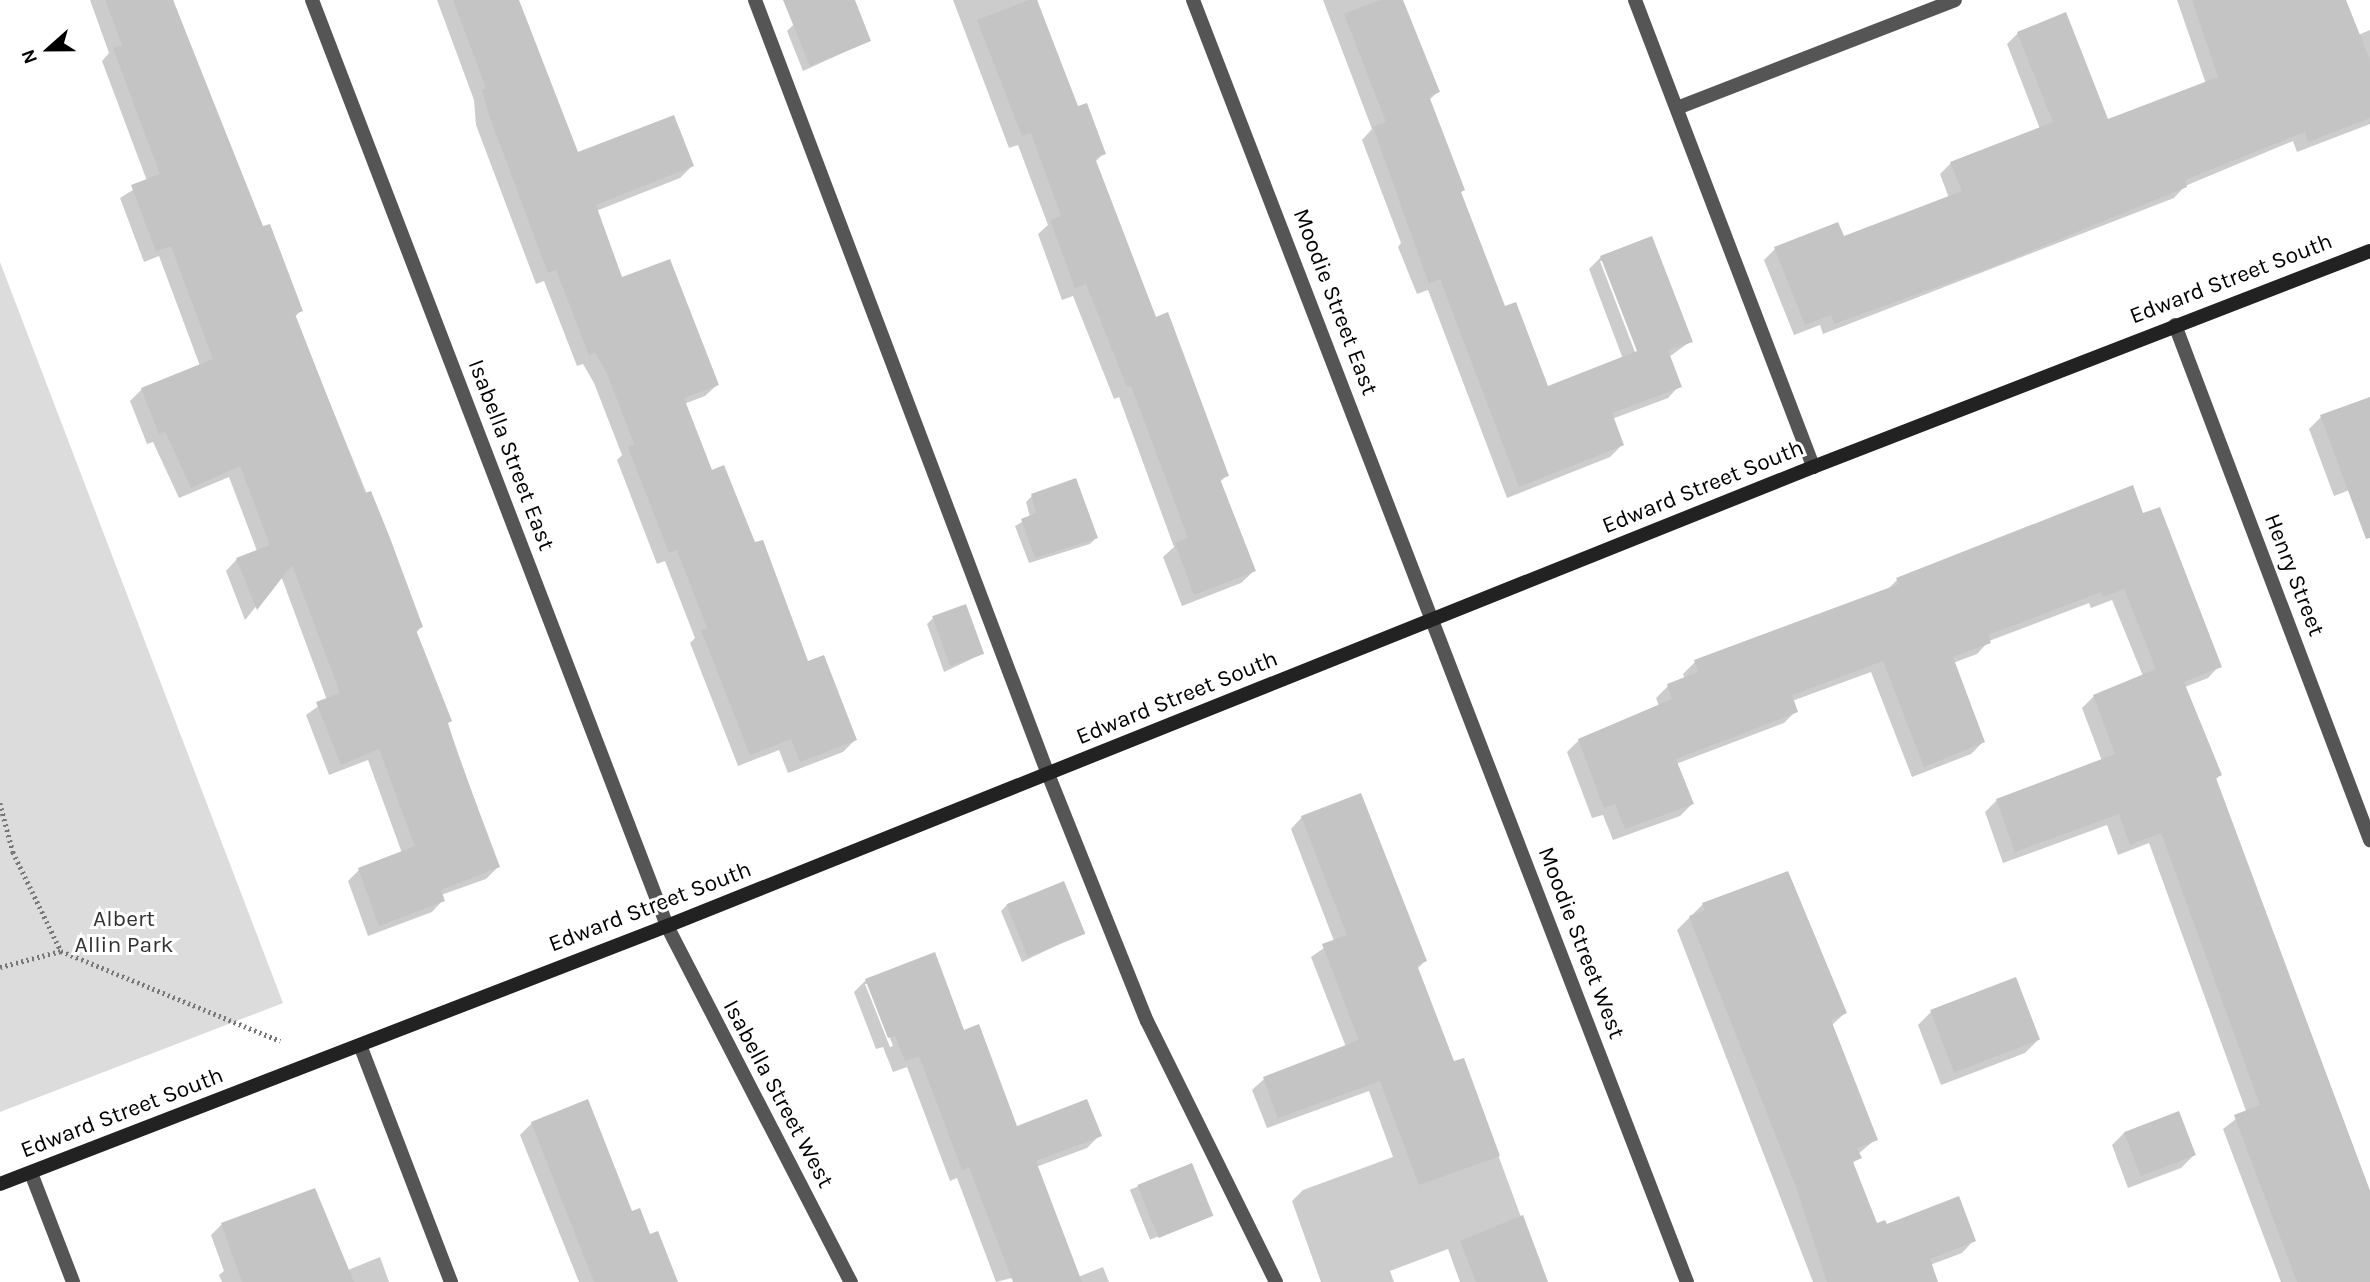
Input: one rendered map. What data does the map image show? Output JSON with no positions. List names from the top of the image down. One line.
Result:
{"streets":{"main road":["Edward Street South"],"street":["Moodie Street East","Isabella Street East","Henry Street","Moodie Street West","Isabella Street West"]},"crossings":[["Edward Street South","Moodie Street East"],["Edward Street South","Isabella Street East"],["Edward Street South","Henry Street"],["Edward Street South","Moodie Street West"],["Edward Street South","Isabella Street West"],["Moodie Street East","Moodie Street West"],["Isabella Street East","Isabella Street West"]],"parks":["Albert Allin Park"],"north":"left"}
